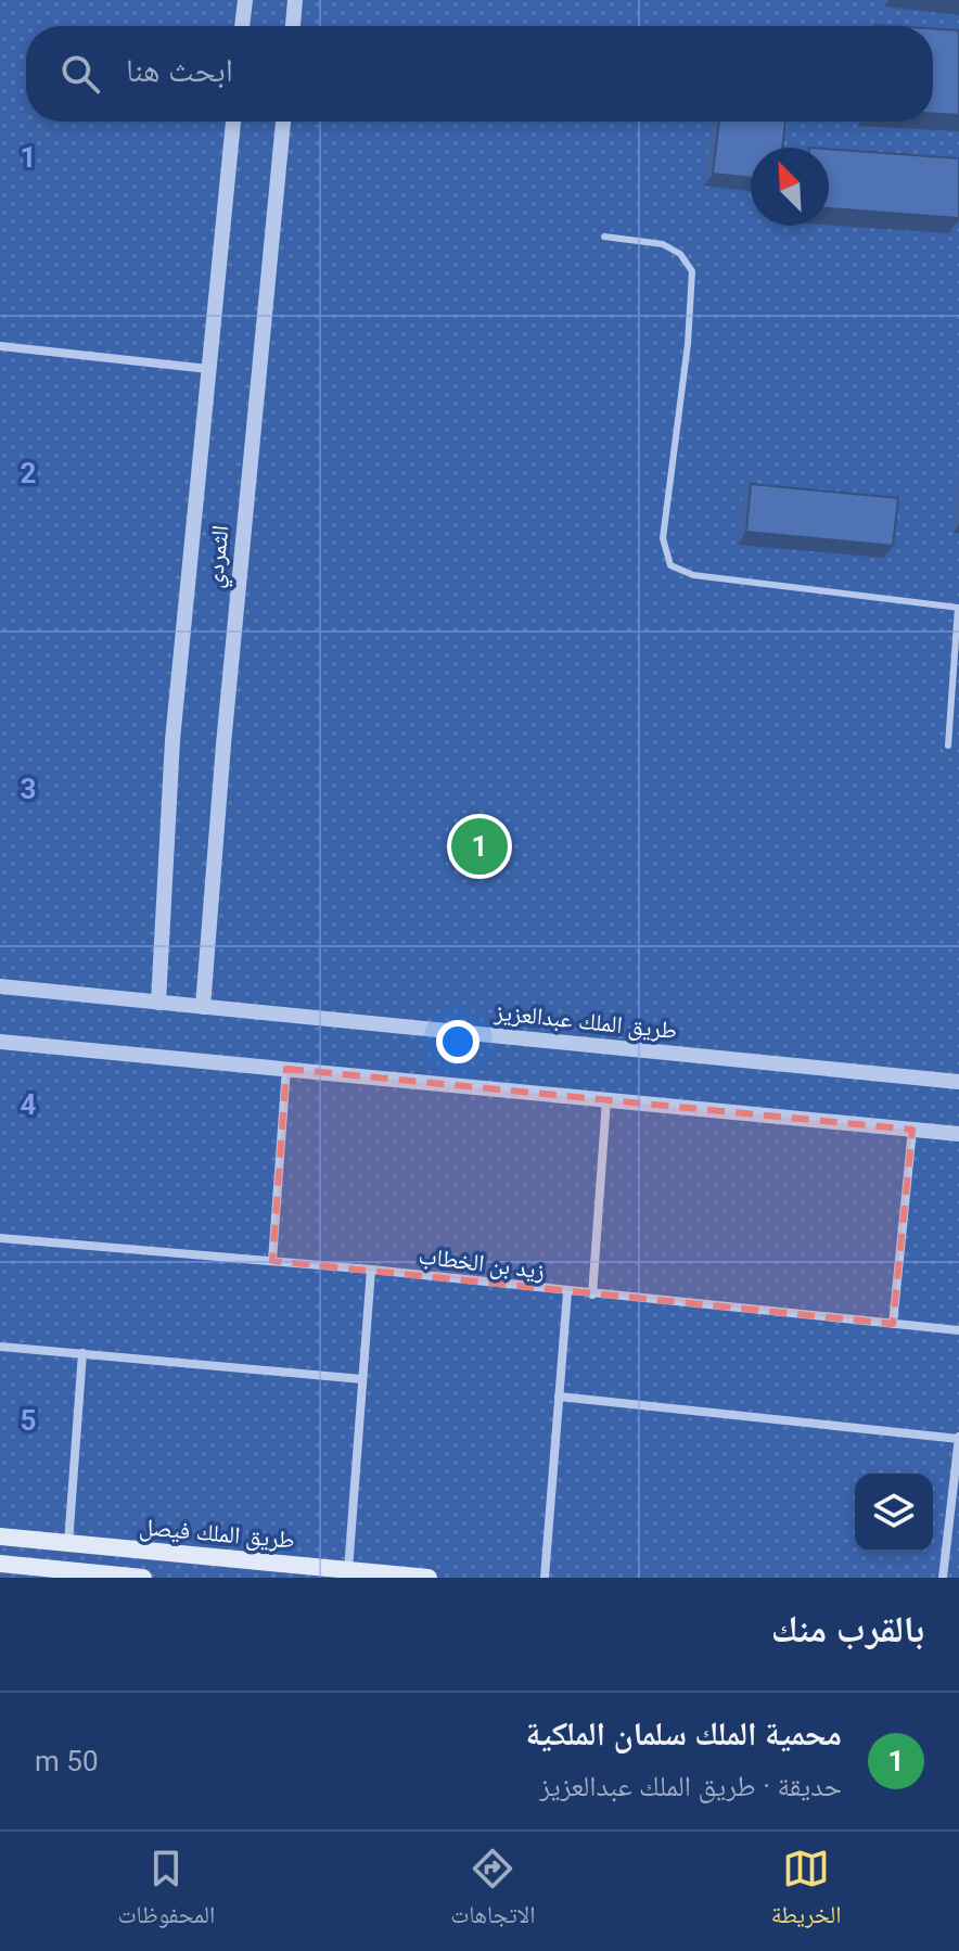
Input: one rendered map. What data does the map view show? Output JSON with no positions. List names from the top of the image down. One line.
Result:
{"streets":{"main road":["طريق الملك فيصل"],"street":["الثمردي","طريق الملك عبدالعزيز","زيد بن الخطاب"]},"crossings":[["الثمردي","طريق الملك عبدالعزيز"]],"north":"top left","page":{"search":"ابحث هنا","pins":"1","heading":"بالقرب منك","list":[{"mark":"1","name":"محمية الملك سلمان الملكية","note":"حديقة · طريق الملك عبدالعزيز","value":"50 m"}],"nav":["الخريطة","الاتجاهات","المحفوظات"]},"grid":{"rows":["1","2","3","4","5"]}}
